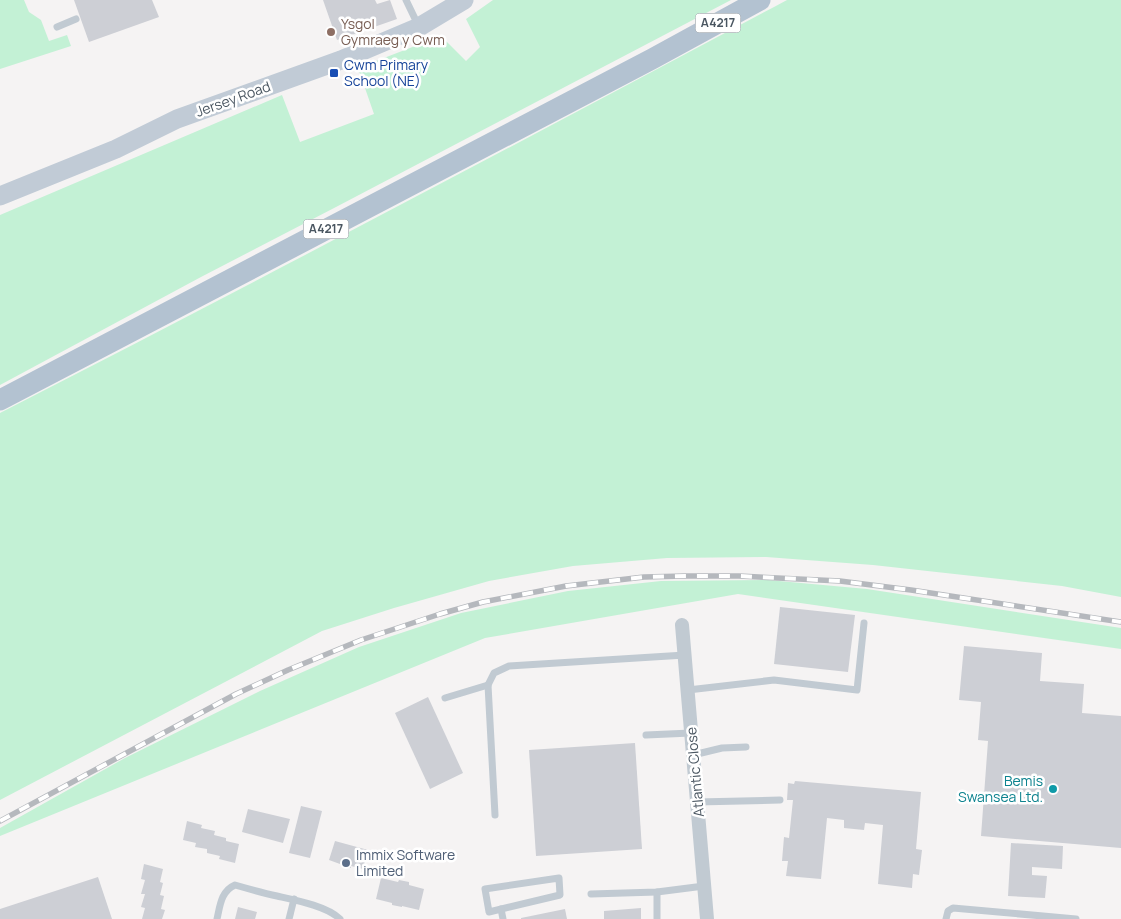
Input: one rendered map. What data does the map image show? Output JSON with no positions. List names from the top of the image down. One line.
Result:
{"streets":{"main road":["A4217","Jersey Road"],"street":["Atlantic Close"]},"places":{"other":["Ysgol Gymraeg y Cwm","Bemis Swansea Ltd.","Immix Software Limited"],"transit":["Cwm Primary School (NE)"]}}
